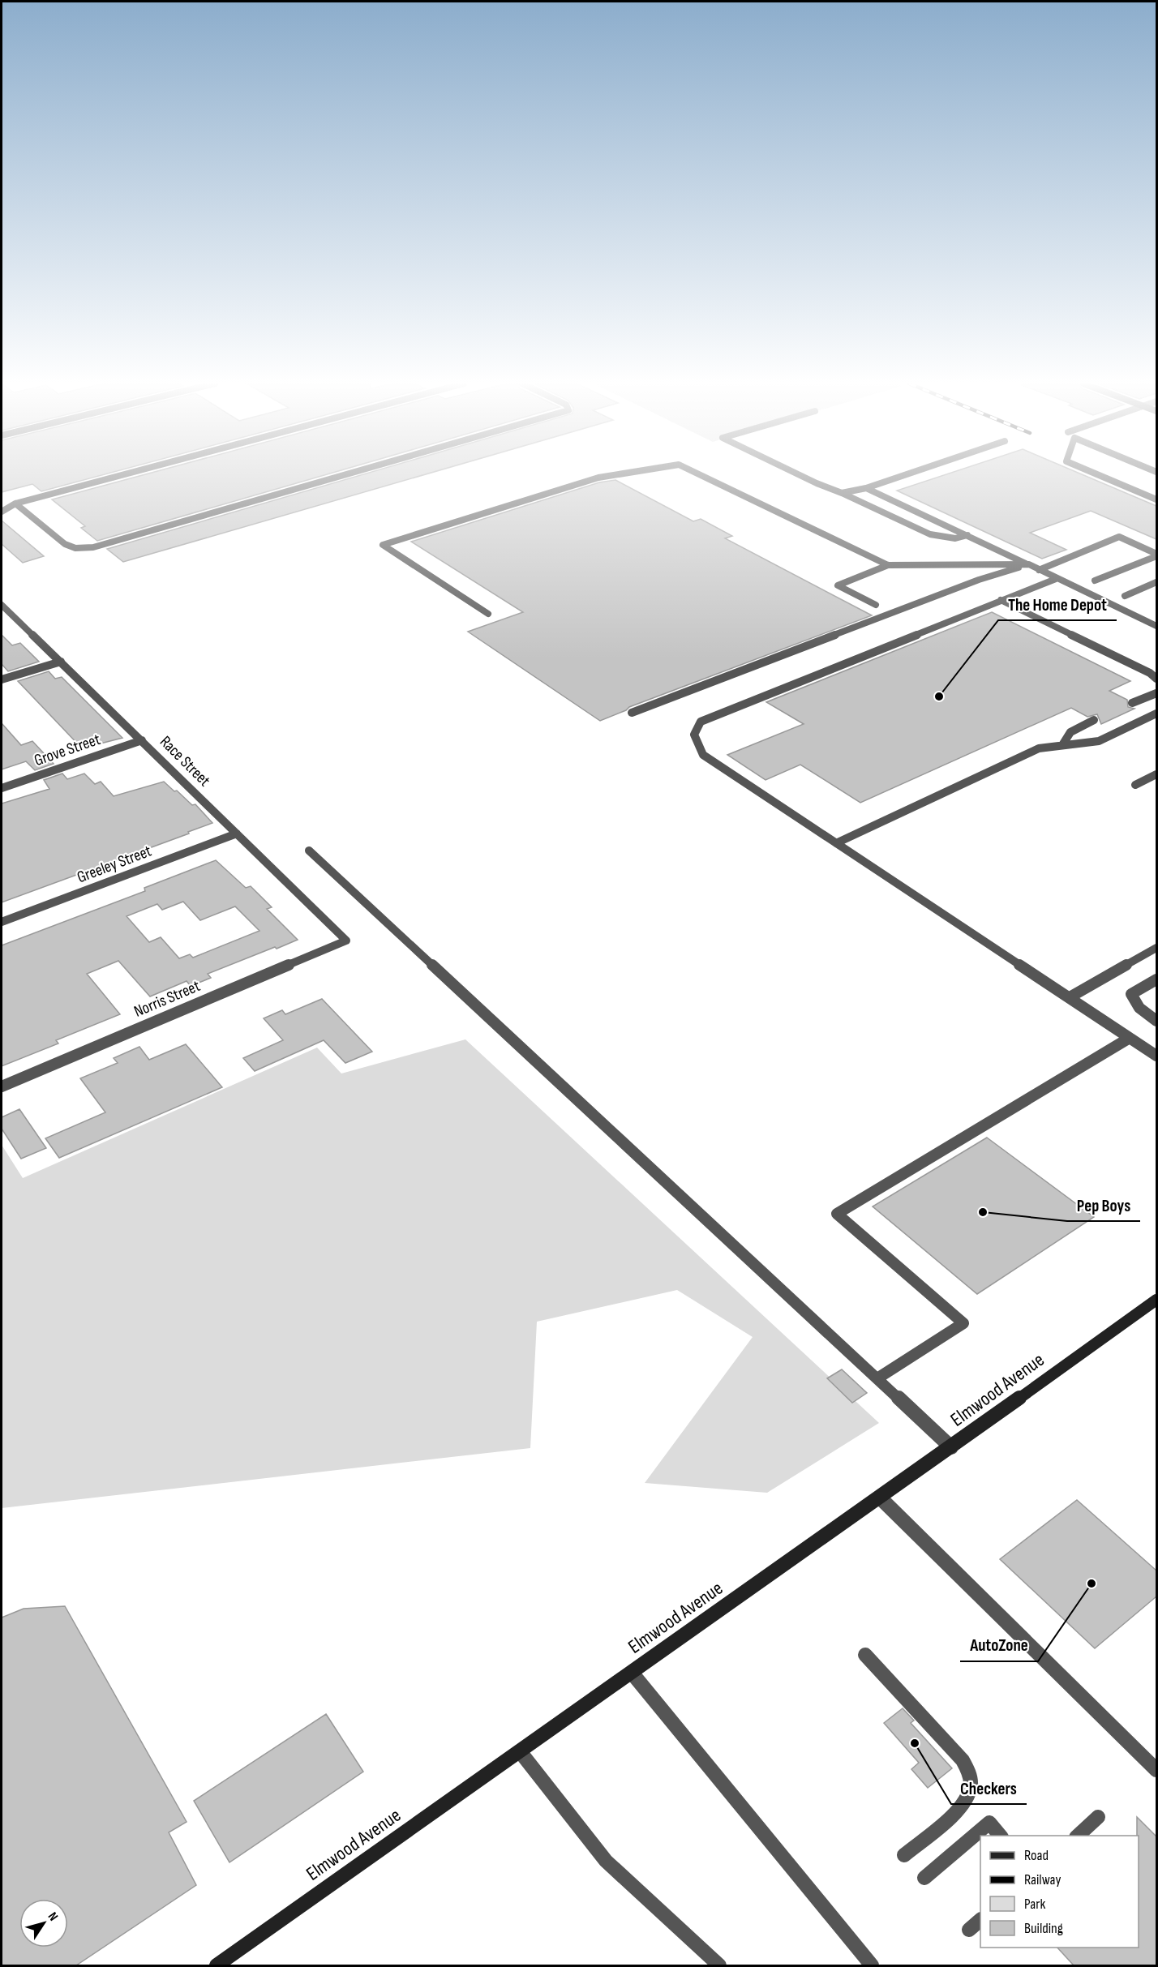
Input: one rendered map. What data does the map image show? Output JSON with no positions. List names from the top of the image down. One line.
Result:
{"streets":{"street":["Grove Street","Race Street","Greeley Street","Norris Street","Elmwood Avenue"]},"crossings":[["Grove Street","Race Street"],["Race Street","Greeley Street"],["Race Street","Norris Street"]],"places":["The Home Depot","Pep Boys","AutoZone","Checkers"],"legend":["Road","Railway","Park","Building"],"north":"top right"}
